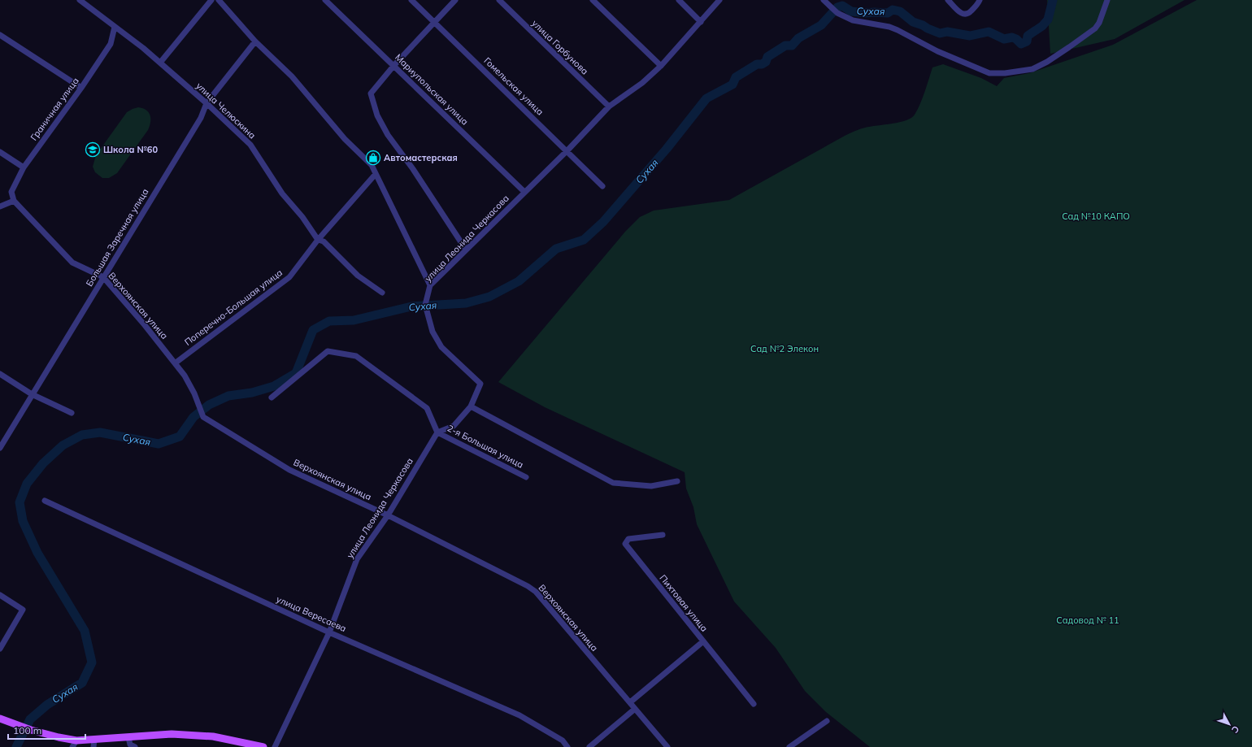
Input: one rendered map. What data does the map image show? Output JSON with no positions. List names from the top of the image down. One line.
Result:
{"streets":{"street":["улица Горбунова","Гомельская улица","Мариупольская улица","Граничная улица","улица Челюскина","Большая Заречная улица","улица Леонида Черкасова","Верхоянская улица","Поперечно-Большая улица","2-я Большая улица","Пихтовая улица","улица Вересаева"]},"crossings":[["улица Горбунова","улица Леонида Черкасова"],["Гомельская улица","улица Леонида Черкасова"],["Мариупольская улица","улица Леонида Черкасова"],["Граничная улица","улица Челюскина"],["Граничная улица","Верхоянская улица"],["улица Челюскина","Большая Заречная улица"],["улица Челюскина","Поперечно-Большая улица"],["Большая Заречная улица","Верхоянская улица"],["улица Леонида Черкасова","Верхоянская улица"],["улица Леонида Черкасова","2-я Большая улица"],["улица Леонида Черкасова","улица Вересаева"],["Верхоянская улица","Поперечно-Большая улица"]],"water":["Сухая"],"parks":["Сад №10 КАПО","Сад №2 Элекон","Садовод № 11"],"places":{"school or university":["Школа №60"],"shop":["Автомастерская"]},"scale_bar":"100 m","north":"bottom right"}
